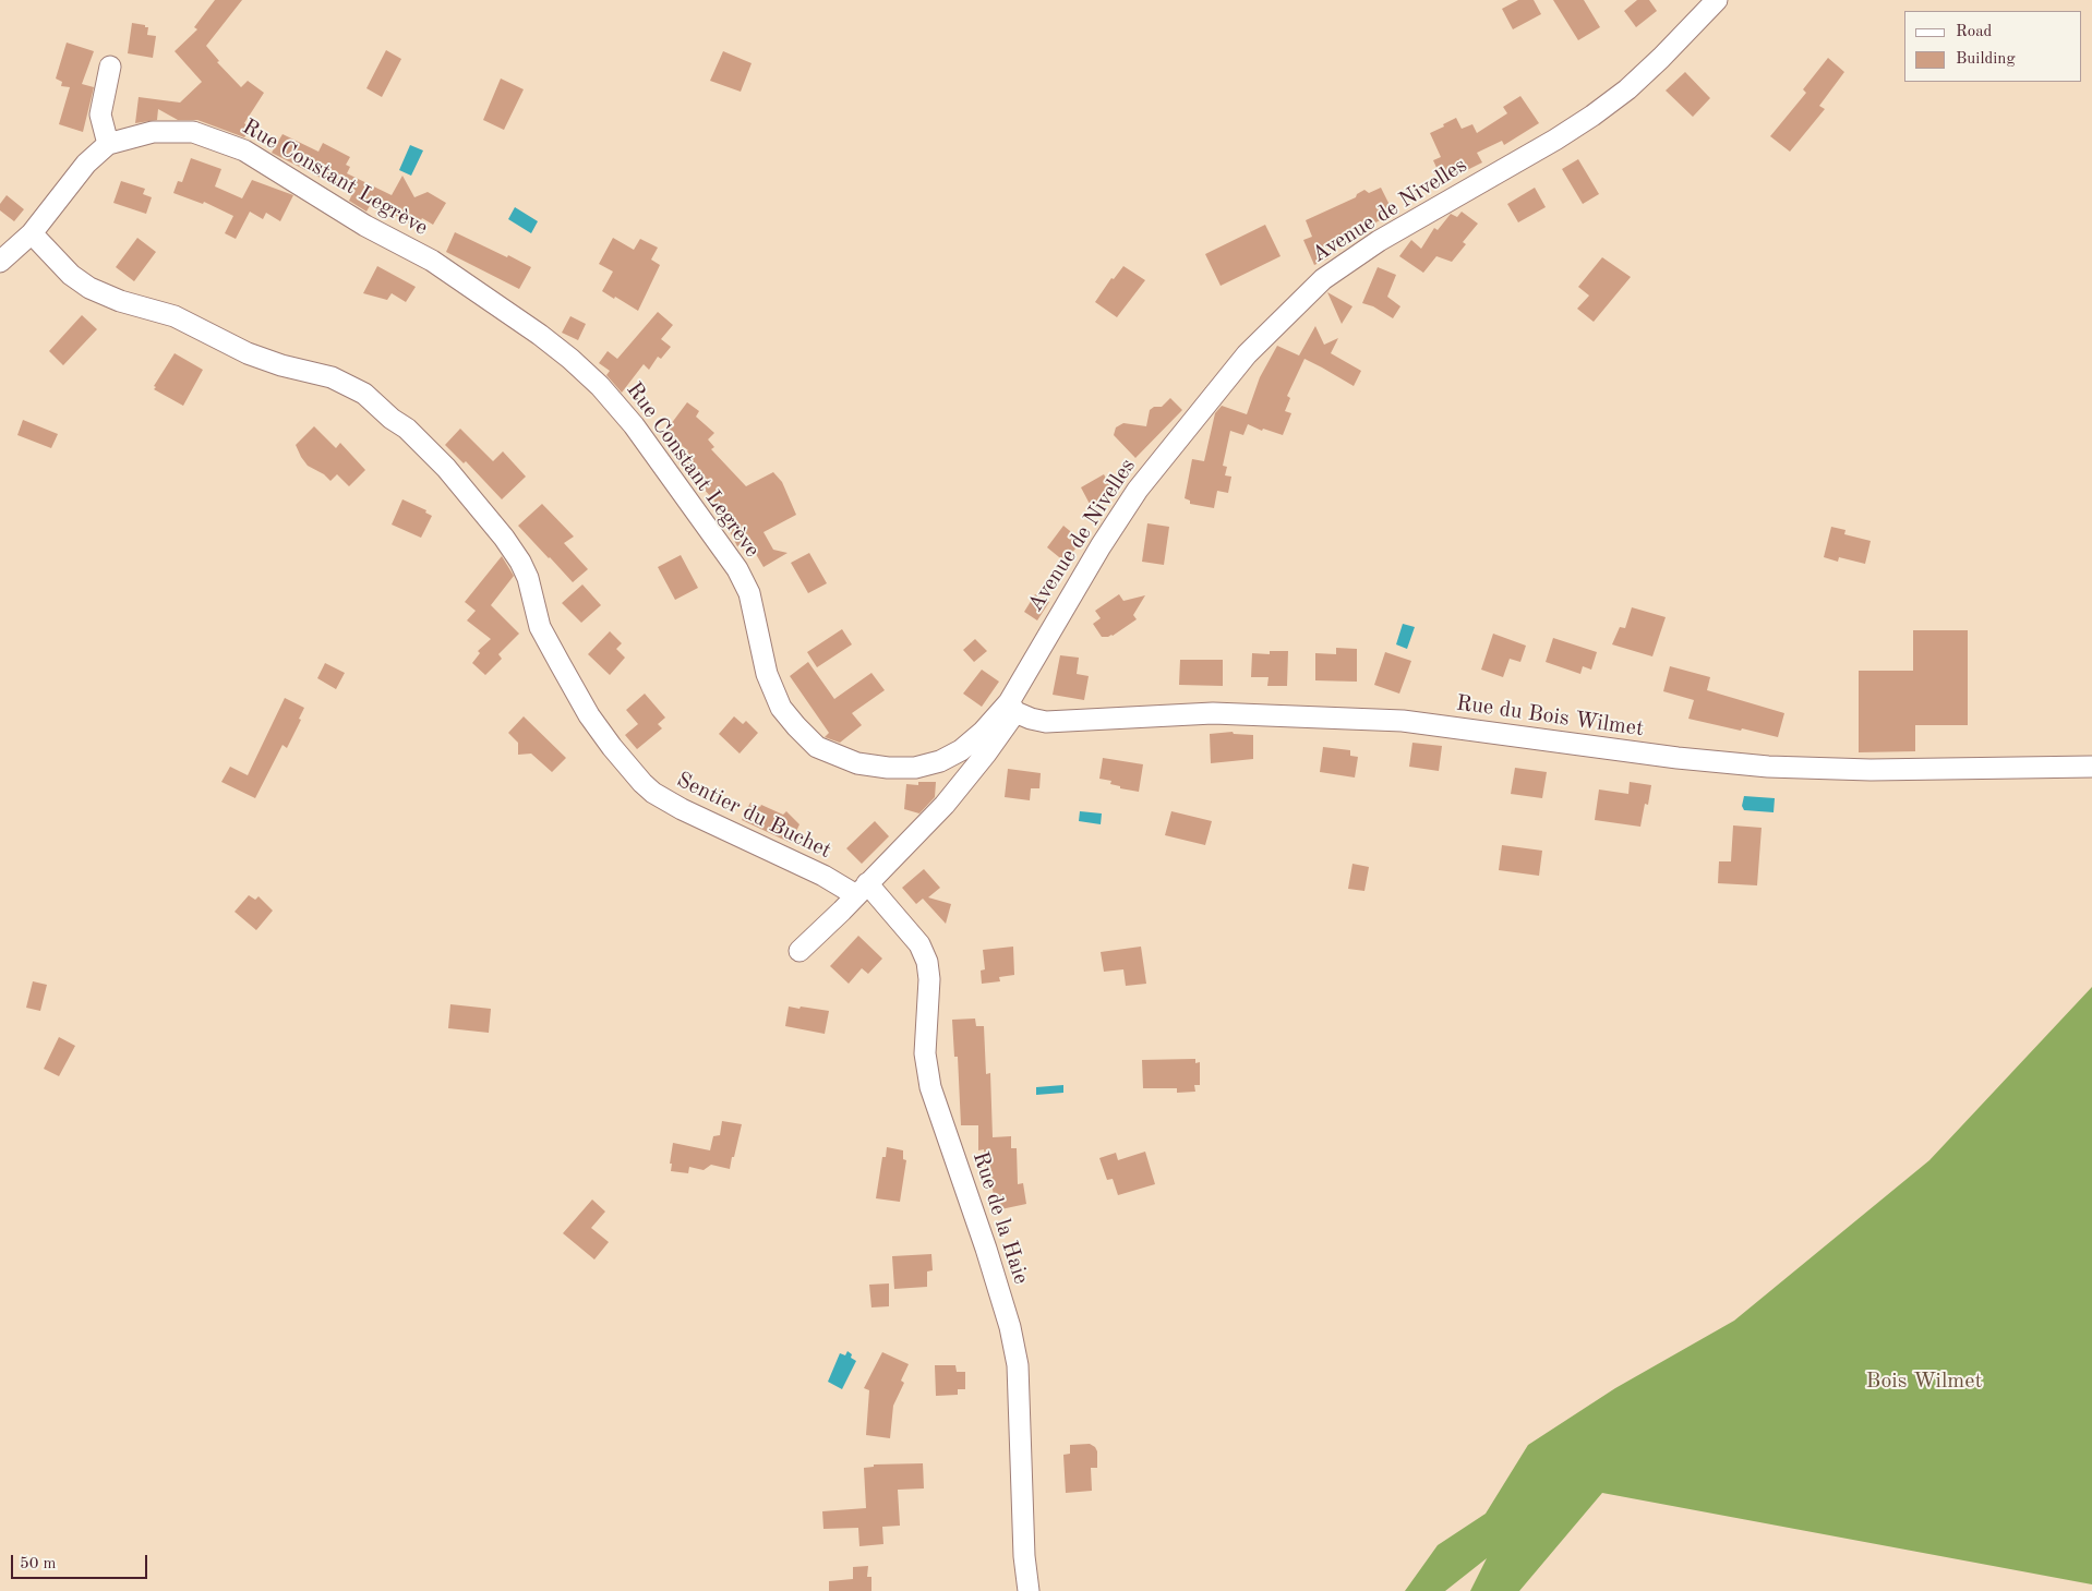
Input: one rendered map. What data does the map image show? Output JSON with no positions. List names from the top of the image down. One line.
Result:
{"streets":{"street":["Rue Constant Legrève","Avenue de Nivelles","Rue du Bois Wilmet","Sentier du Buchet","Rue de la Haie"]},"crossings":[["Rue Constant Legrève","Avenue de Nivelles"],["Rue Constant Legrève","Rue du Bois Wilmet"],["Rue Constant Legrève","Sentier du Buchet"],["Avenue de Nivelles","Rue du Bois Wilmet"],["Sentier du Buchet","Rue de la Haie"]],"parks":["Bois Wilmet"],"legend":["Road","Building"],"scale_bar":"50 m"}
